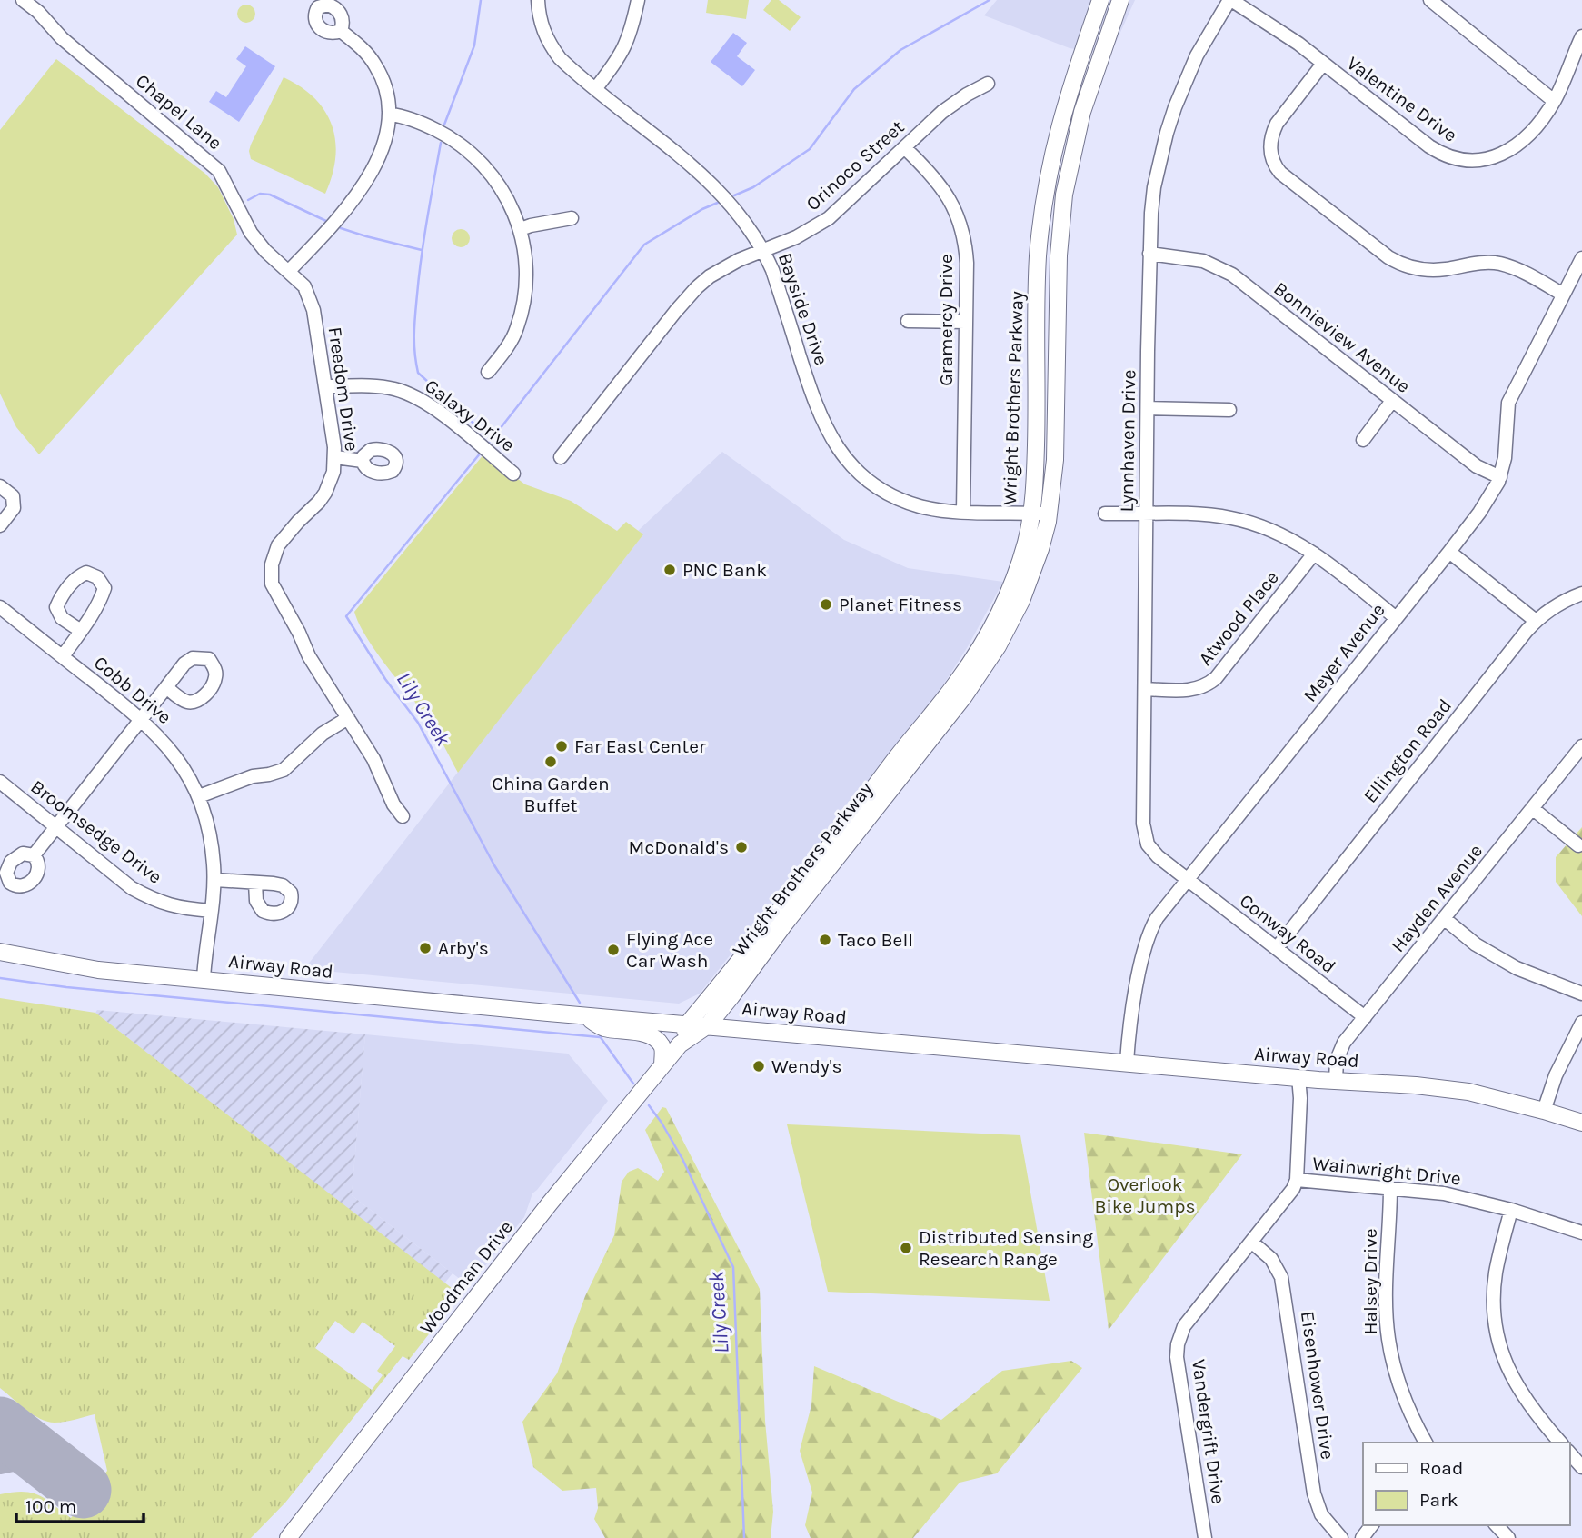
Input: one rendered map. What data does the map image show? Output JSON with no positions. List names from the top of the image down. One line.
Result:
{"streets":{"main road":["Wright Brothers Parkway","Airway Road","Woodman Drive"],"street":["Valentine Drive","Chapel Lane","Orinoco Street","Bayside Drive","Gramercy Drive","Bonnieview Avenue","Freedom Drive","Galaxy Drive","Lynnhaven Drive","Atwood Place","Meyer Avenue","Cobb Drive","Ellington Road","Broomsedge Drive","Hayden Avenue","Conway Road","Wainwright Drive","Halsey Drive","Eisenhower Drive","Vandergrift Drive"]},"crossings":[["Valentine Drive","Lynnhaven Drive"],["Chapel Lane","Freedom Drive"],["Orinoco Street","Bayside Drive"],["Orinoco Street","Gramercy Drive"],["Bayside Drive","Gramercy Drive"],["Bayside Drive","Wright Brothers Parkway"],["Bonnieview Avenue","Lynnhaven Drive"],["Bonnieview Avenue","Meyer Avenue"],["Freedom Drive","Galaxy Drive"],["Wright Brothers Parkway","Airway Road"],["Wright Brothers Parkway","Woodman Drive"],["Lynnhaven Drive","Atwood Place"],["Lynnhaven Drive","Meyer Avenue"],["Lynnhaven Drive","Conway Road"],["Meyer Avenue","Conway Road"],["Meyer Avenue","Airway Road"],["Cobb Drive","Broomsedge Drive"],["Cobb Drive","Airway Road"],["Ellington Road","Conway Road"],["Hayden Avenue","Conway Road"],["Hayden Avenue","Airway Road"],["Wainwright Drive","Halsey Drive"],["Wainwright Drive","Vandergrift Drive"],["Eisenhower Drive","Vandergrift Drive"]],"water":["Lily Creek"],"parks":["Overlook Bike Jumps"],"places":["PNC Bank","Planet Fitness","Far East Center","China Garden Buffet","McDonald's","Taco Bell","Arby's","Flying Ace Car Wash","Wendy's","Distributed Sensing Research Range"],"legend":["Road","Park"],"scale_bar":"100 m"}
